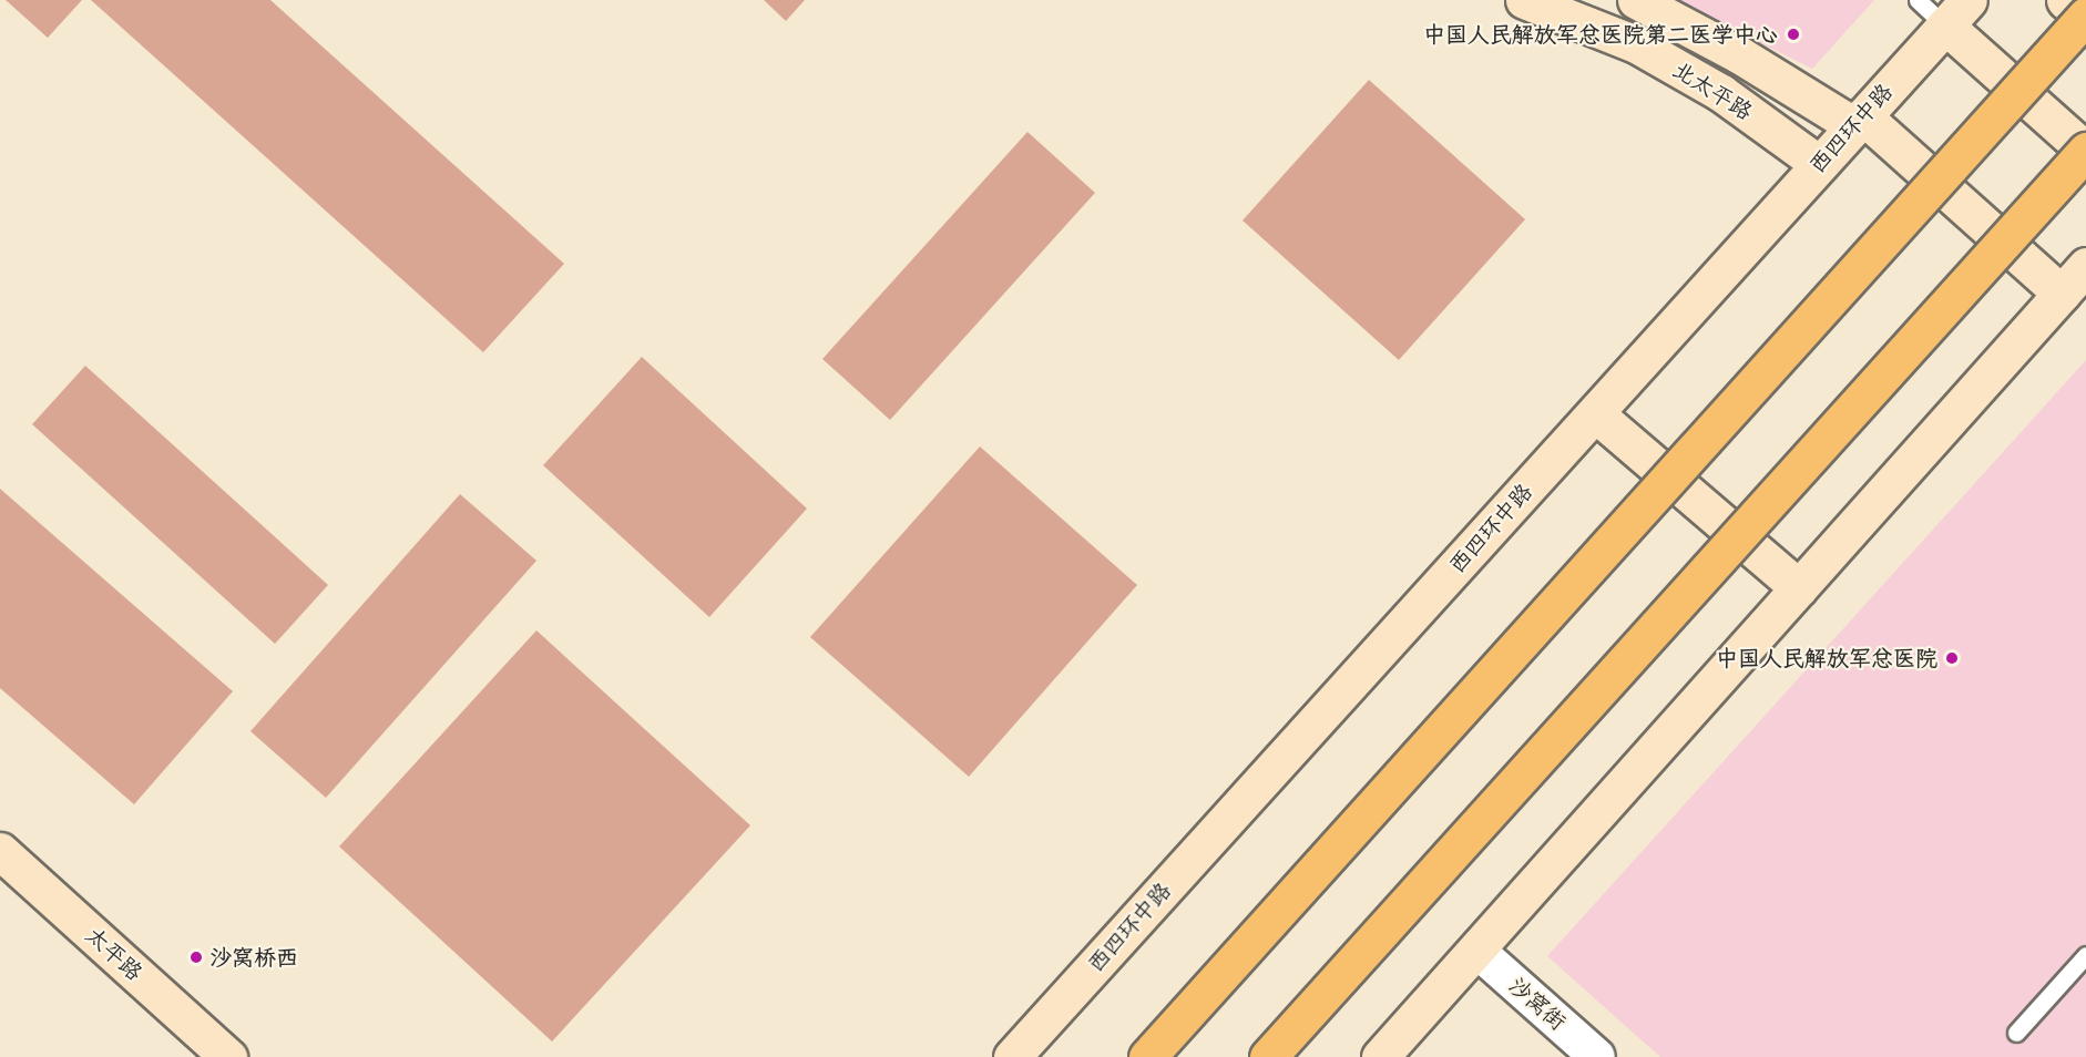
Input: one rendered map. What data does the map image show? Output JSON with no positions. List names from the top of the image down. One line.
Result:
{"streets":{"street":["北太平路","西四环中路","太平路","沙窝街"]},"crossings":[["北太平路","西四环中路"]],"places":["中国人民解放军总医院第二医学中心","中国人民解放军总医院","沙窝桥西"]}
